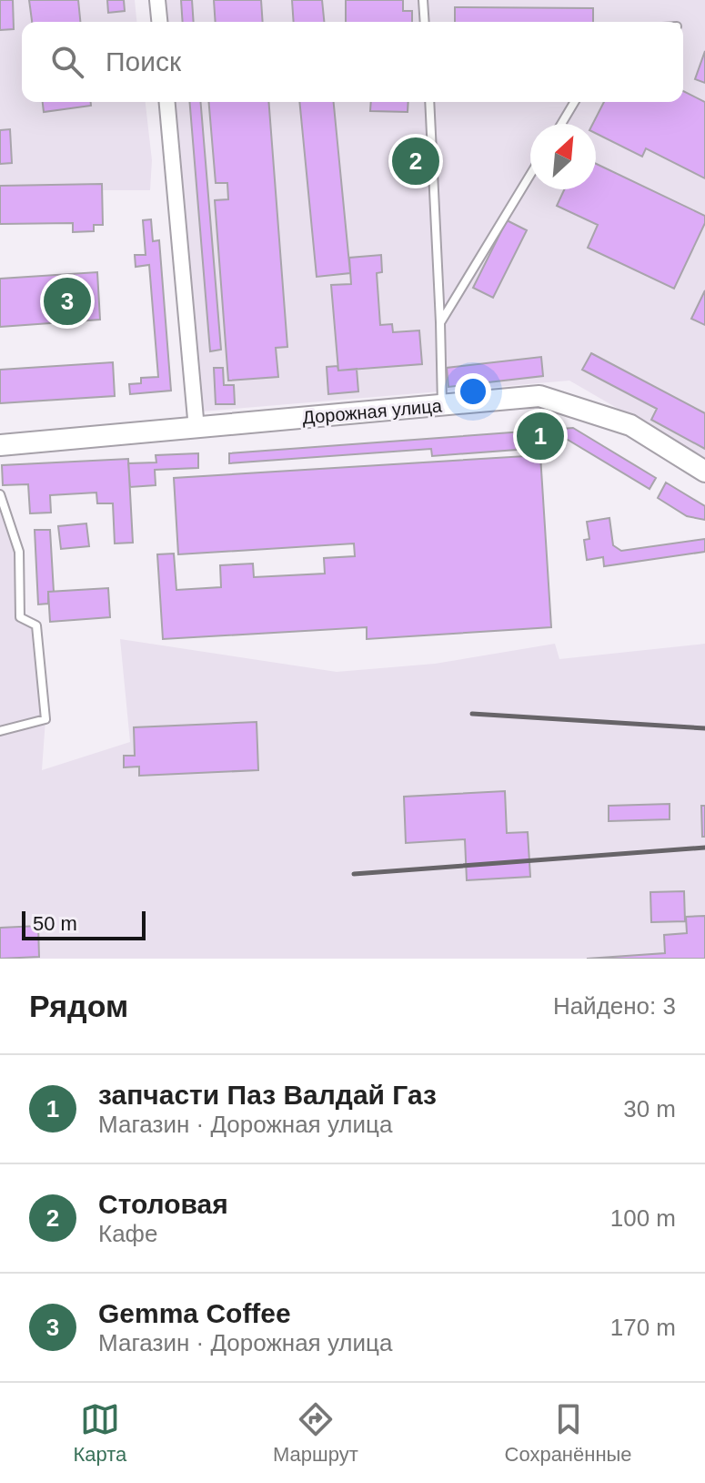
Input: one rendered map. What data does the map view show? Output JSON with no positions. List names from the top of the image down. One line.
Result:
{"streets":{"street":["Дорожная улица"]},"scale_bar":"50 m","north":"top right","page":{"search":"Поиск","pins":["2","3","1"],"scale":"50 m","heading":["Рядом","Найдено: 3"],"list":[{"mark":"1","name":"запчасти Паз Валдай Газ","note":"Магазин · Дорожная улица","value":"30 m"},{"mark":"2","name":"Столовая","note":"Кафе","value":"100 m"},{"mark":"3","name":"Gemma Coffee","note":"Магазин · Дорожная улица","value":"170 m"}],"nav":["Карта","Маршрут","Сохранённые"]}}
